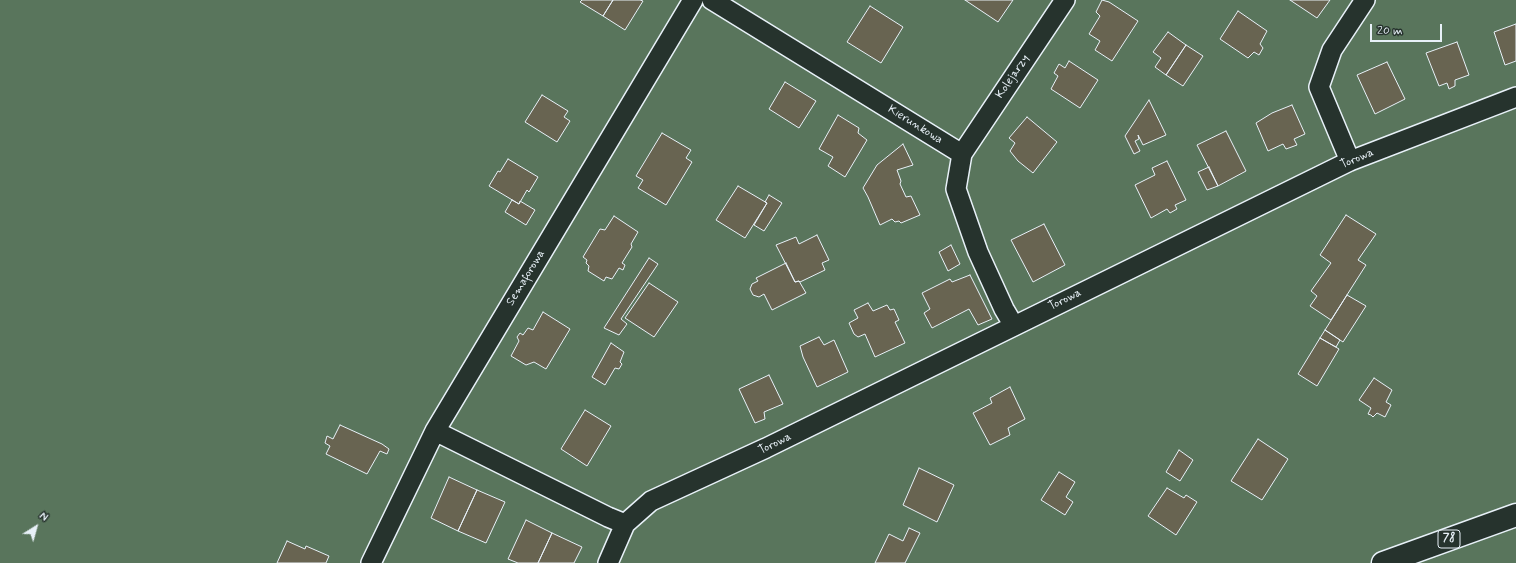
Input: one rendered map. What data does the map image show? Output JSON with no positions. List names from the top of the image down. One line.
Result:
{"streets":{"main road":["78"],"street":["Kolejarzy","Kierunkowa","Torowa","Semaforowa"]},"crossings":[["Kolejarzy","Kierunkowa"]],"scale_bar":"20 m","north":"top right"}
